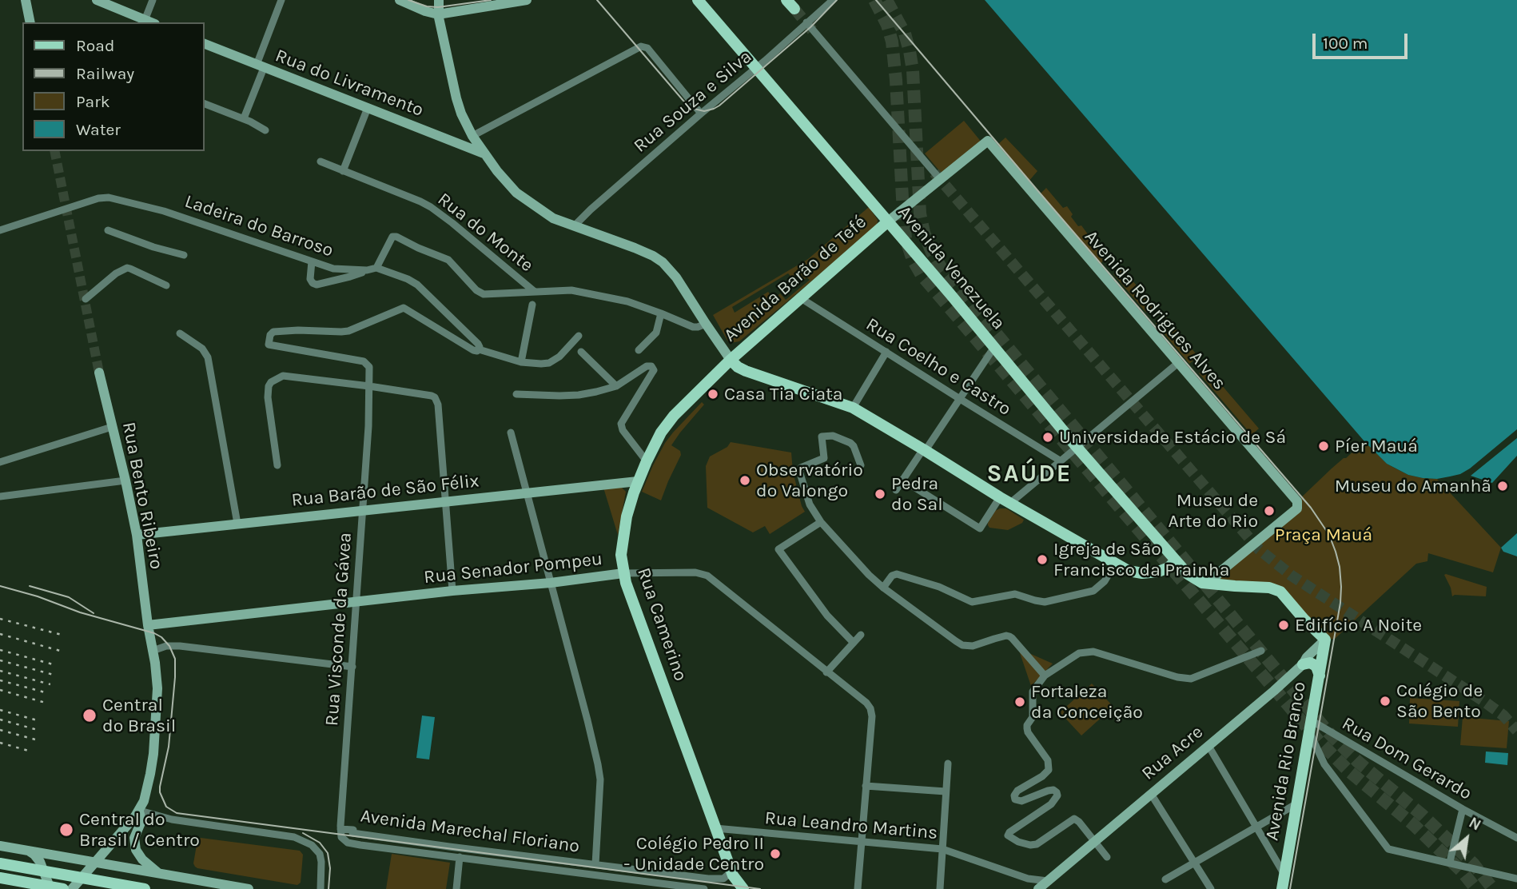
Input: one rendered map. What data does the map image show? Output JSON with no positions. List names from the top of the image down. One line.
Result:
{"streets":{"main road":["Avenida Venezuela","Avenida Barão de Tefé","Rua Camerino","Avenida Rio Branco"],"street":["Rua do Livramento","Rua Souza e Silva","Ladeira do Barroso","Rua do Monte","Avenida Rodrigues Alves","Rua Coelho e Castro","Rua Barão de São Félix","Rua Bento Ribeiro","Rua Senador Pompeu","Rua Visconde da Gávea","Rua Acre","Rua Dom Gerardo","Rua Leandro Martins","Avenida Marechal Floriano"]},"crossings":[["Rua Souza e Silva","Avenida Venezuela"],["Avenida Venezuela","Avenida Barão de Tefé"],["Avenida Venezuela","Avenida Rodrigues Alves"],["Avenida Barão de Tefé","Avenida Rodrigues Alves"],["Avenida Barão de Tefé","Rua Coelho e Castro"],["Avenida Barão de Tefé","Rua Camerino"],["Rua Barão de São Félix","Rua Bento Ribeiro"],["Rua Barão de São Félix","Rua Camerino"],["Rua Barão de São Félix","Rua Visconde da Gávea"],["Rua Bento Ribeiro","Rua Senador Pompeu"],["Rua Senador Pompeu","Rua Camerino"],["Rua Senador Pompeu","Rua Visconde da Gávea"],["Rua Camerino","Rua Leandro Martins"],["Rua Camerino","Avenida Marechal Floriano"],["Rua Visconde da Gávea","Avenida Marechal Floriano"],["Rua Acre","Avenida Rio Branco"],["Rua Acre","Rua Leandro Martins"],["Rua Dom Gerardo","Avenida Rio Branco"]],"districts":["SAÚDE"],"parks":["Praça Mauá"],"places":["Casa Tia Ciata","Universidade Estácio de Sá","Píer Mauá","Observatório do Valongo","Museu do Amanhã","Pedra do Sal","Museu de Arte do Rio","Igreja de São Francisco da Prainha","Edifício A Noite","Colégio de São Bento","Fortaleza da Conceição","Central do Brasil","Central do Brasil / Centro","Colégio Pedro II - Unidade Centro"],"legend":["Road","Railway","Park","Water"],"scale_bar":"100 m","north":"top right"}
